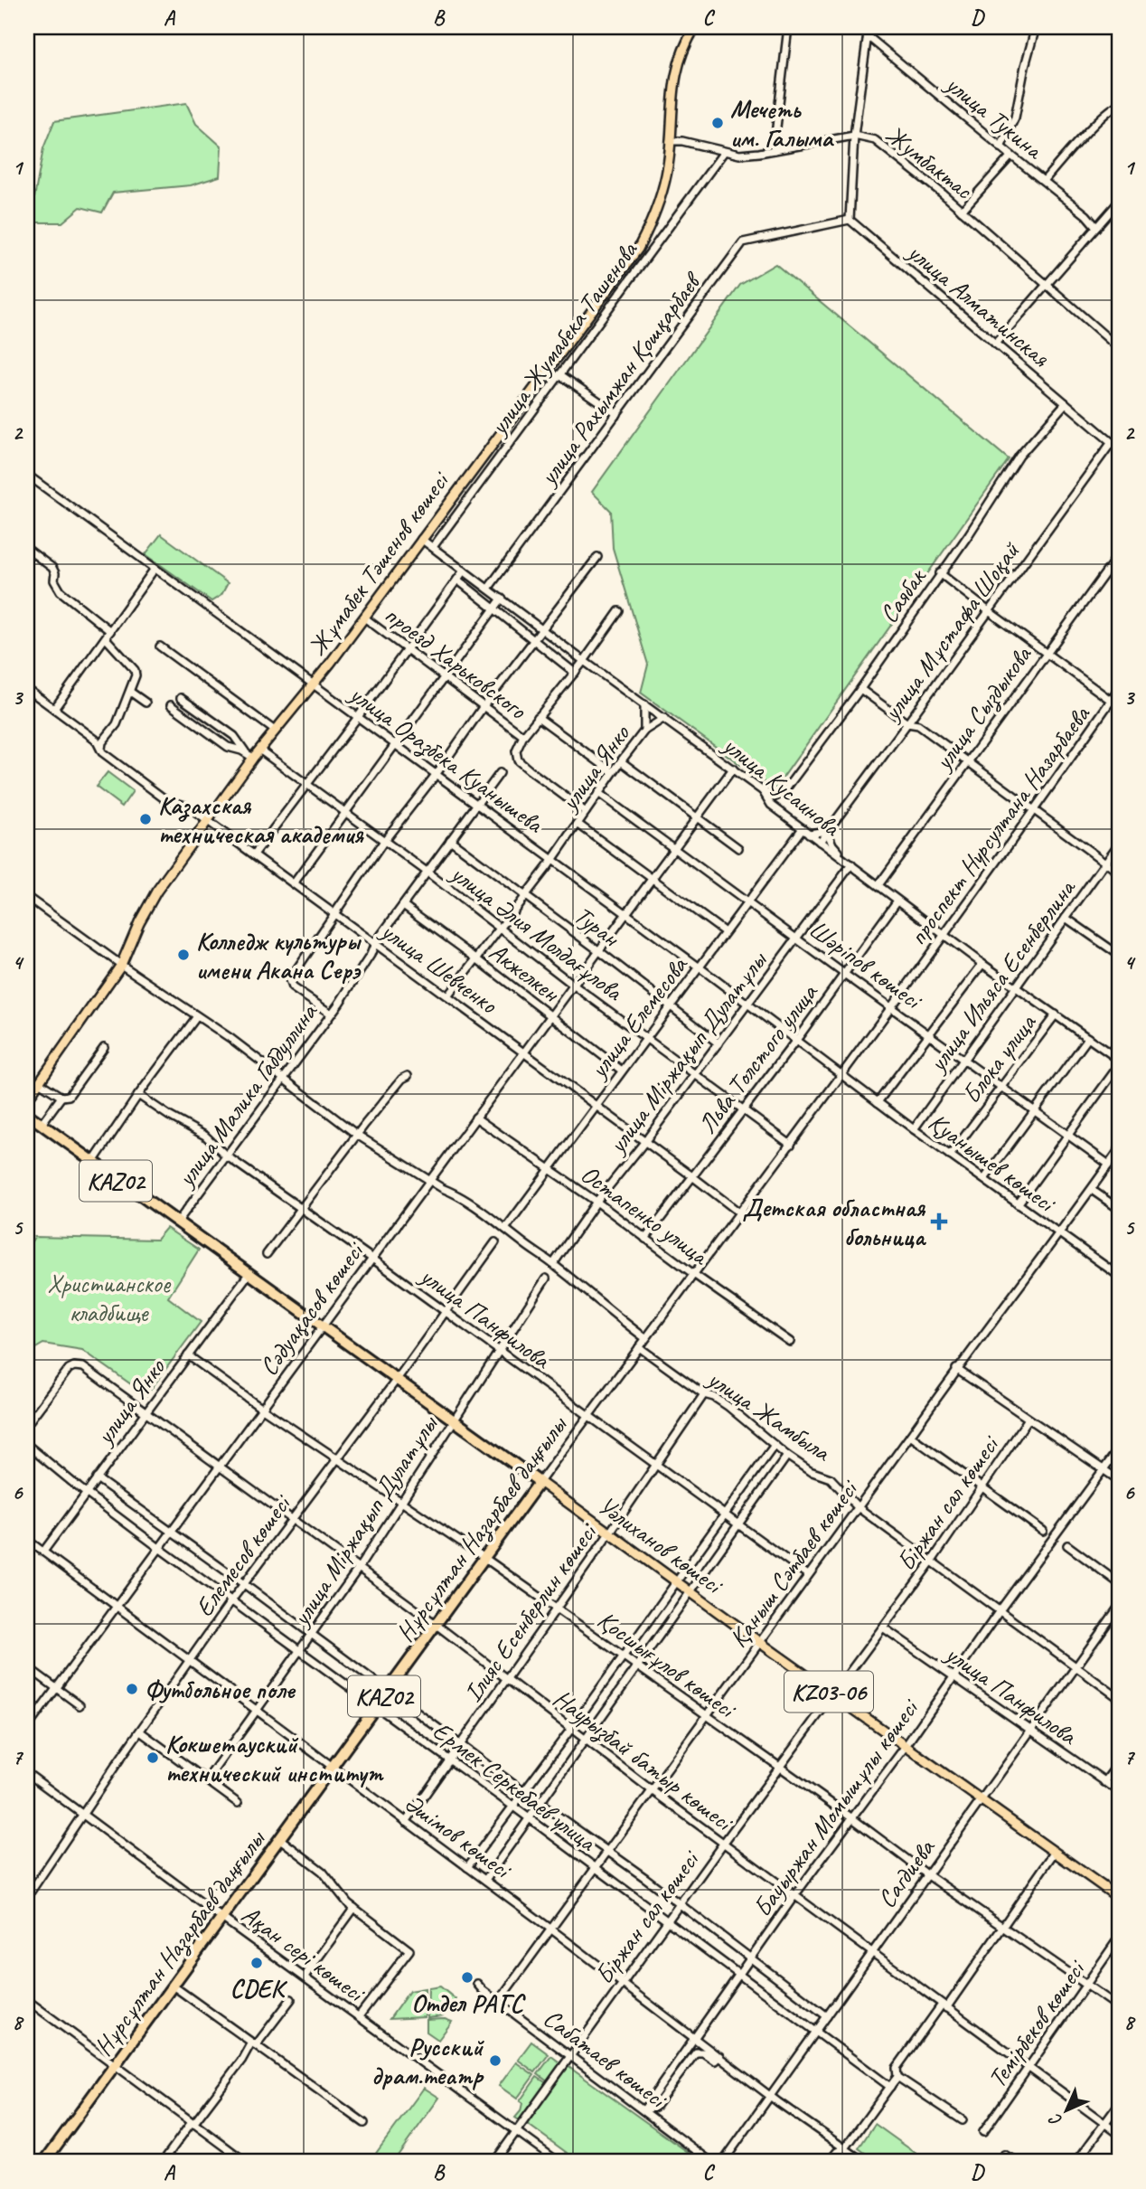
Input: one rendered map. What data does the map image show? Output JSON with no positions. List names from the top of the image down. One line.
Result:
{"streets":{"highway":["KАZ02","Нұрсұлтан Назарбаев даңғылы","Уәлиханов көшесі"],"main road":["Жұмабек Тәшенов көшесі","KZ03-06"],"street":["улица Тукина","Жумбактас","улица Алматинская","улица Жумабека Ташенова","улица Рахымжан Қошқарбаев","Саябак","улица Мұстафа Шоқай","проезд Харьковского","улица Сыздыкова","улица Оразбека Куанышева","улица Янко","улица Кусаинова","проспект Нурсултана Назарбаева","Туран","улица Әлия Молдағұлова","Шәріпов көшесі","улица Шевченко","Акжелкен","улица Ильяса Есенберлина","улица Елемесова","улица Міржақып Дулатұлы","Льва Толстого улица","Блока улица","улица Малика Габдуллина","Қуанышев көшесі","Остапенко улица","Сәдуақасов көшесі","улица Панфилова","улица Жамбыла","Біржан сал көшесі","Елемесов көшесі","Қаныш Сәтбаев көшесі","Ілияс Есенберлин көшесі","Қосшығұлов көшесі","Наурызбай батыр көшесі","Ермек Серкебаев улица","Бауыржан Момышұлы көшесі","Әшімов көшесі","Сагдиева","Ақан сері көшесі","Темірбеков көшесі","Сабатаев көшесі"]},"crossings":[["Жумбактас","улица Жумабека Ташенова"],["Жумбактас","Жұмабек Тәшенов көшесі"],["улица Алматинская","улица Рахымжан Қошқарбаев"],["улица Алматинская","Саябак"],["улица Алматинская","улица Мұстафа Шоқай"],["улица Жумабека Ташенова","улица Кусаинова"],["улица Рахымжан Қошқарбаев","улица Кусаинова"],["Жұмабек Тәшенов көшесі","проезд Харьковского"],["Жұмабек Тәшенов көшесі","улица Оразбека Куанышева"],["Жұмабек Тәшенов көшесі","улица Кусаинова"],["Жұмабек Тәшенов көшесі","улица Әлия Молдағұлова"],["Жұмабек Тәшенов көшесі","улица Шевченко"],["Саябак","улица Кусаинова"],["улица Мұстафа Шоқай","улица Кусаинова"],["улица Сыздыкова","улица Кусаинова"],["улица Оразбека Куанышева","улица Янко"],["улица Оразбека Куанышева","проспект Нурсултана Назарбаева"],["улица Оразбека Куанышева","улица Елемесова"],["улица Оразбека Куанышева","улица Міржақып Дулатұлы"],["улица Оразбека Куанышева","Льва Толстого улица"],["улица Оразбека Куанышева","улица Малика Габдуллина"],["улица Оразбека Куанышева","Қуанышев көшесі"],["улица Оразбека Куанышева","Сәдуақасов көшесі"],["улица Оразбека Куанышева","Нұрсұлтан Назарбаев даңғылы"],["улица Янко","улица Кусаинова"],["улица Янко","Туран"],["улица Янко","улица Әлия Молдағұлова"],["улица Янко","Шәріпов көшесі"],["улица Янко","улица Шевченко"],["улица Янко","Акжелкен"],["улица Янко","Уәлиханов көшесі"],["улица Янко","Қосшығұлов көшесі"],["улица Янко","Наурызбай батыр көшесі"],["улица Янко","Ермек Серкебаев улица"],["улица Янко","Әшімов көшесі"],["улица Кусаинова","проспект Нурсултана Назарбаева"],["улица Кусаинова","улица Ильяса Есенберлина"],["улица Кусаинова","улица Елемесова"],["улица Кусаинова","улица Міржақып Дулатұлы"],["улица Кусаинова","Льва Толстого улица"],["улица Кусаинова","Блока улица"],["улица Кусаинова","Сәдуақасов көшесі"],["проспект Нурсултана Назарбаева","Шәріпов көшесі"],["проспект Нурсултана Назарбаева","Қуанышев көшесі"],["проспект Нурсултана Назарбаева","Нұрсұлтан Назарбаев даңғылы"],["Туран","улица Елемесова"],["Туран","улица Міржақып Дулатұлы"],["Туран","улица Малика Габдуллина"],["Туран","Сәдуақасов көшесі"],["улица Әлия Молдағұлова","улица Елемесова"],["улица Әлия Молдағұлова","улица Міржақып Дулатұлы"],["улица Әлия Молдағұлова","Льва Толстого улица"],["улица Әлия Молдағұлова","улица Малика Габдуллина"],["улица Әлия Молдағұлова","Сәдуақасов көшесі"],["улица Әлия Молдағұлова","Нұрсұлтан Назарбаев даңғылы"],["Шәріпов көшесі","улица Ильяса Есенберлина"],["Шәріпов көшесі","улица Елемесова"],["Шәріпов көшесі","улица Міржақып Дулатұлы"],["Шәріпов көшесі","Льва Толстого улица"],["Шәріпов көшесі","Блока улица"],["Шәріпов көшесі","Сәдуақасов көшесі"],["Шәріпов көшесі","Қаныш Сәтбаев көшесі"],["улица Шевченко","улица Елемесова"],["улица Шевченко","улица Міржақып Дулатұлы"],["улица Шевченко","Льва Толстого улица"],["улица Шевченко","улица Малика Габдуллина"],["улица Шевченко","Сәдуақасов көшесі"],["улица Шевченко","Нұрсұлтан Назарбаев даңғылы"],["Акжелкен","улица Елемесова"],["Акжелкен","улица Малика Габдуллина"],["Акжелкен","Сәдуақасов көшесі"],["улица Ильяса Есенберлина","Қуанышев көшесі"],["улица Елемесова","Остапенко улица"],["улица Міржақып Дулатұлы","Остапенко улица"],["улица Міржақып Дулатұлы","улица Панфилова"],["улица Міржақып Дулатұлы","Уәлиханов көшесі"],["улица Міржақып Дулатұлы","Қосшығұлов көшесі"],["улица Міржақып Дулатұлы","Наурызбай батыр көшесі"],["улица Міржақып Дулатұлы","Ермек Серкебаев улица"],["улица Міржақып Дулатұлы","Әшімов көшесі"],["Льва Толстого улица","Остапенко улица"],["Блока улица","Қуанышев көшесі"],["улица Малика Габдуллина","KАZ02"],["улица Малика Габдуллина","улица Панфилова"],["улица Малика Габдуллина","Уәлиханов көшесі"],["Қуанышев көшесі","Нұрсұлтан Назарбаев даңғылы"],["Қуанышев көшесі","Қаныш Сәтбаев көшесі"],["KАZ02","Уәлиханов көшесі"],["Остапенко улица","Сәдуақасов көшесі"],["Остапенко улица","Нұрсұлтан Назарбаев даңғылы"],["Сәдуақасов көшесі","улица Панфилова"],["Сәдуақасов көшесі","Уәлиханов көшесі"],["Сәдуақасов көшесі","Қосшығұлов көшесі"],["Сәдуақасов көшесі","Наурызбай батыр көшесі"],["Сәдуақасов көшесі","Ермек Серкебаев улица"],["Сәдуақасов көшесі","Әшімов көшесі"],["улица Панфилова","Біржан сал көшесі"],["улица Панфилова","Нұрсұлтан Назарбаев даңғылы"],["улица Панфилова","Елемесов көшесі"],["улица Панфилова","Қаныш Сәтбаев көшесі"],["улица Панфилова","Ілияс Есенберлин көшесі"],["улица Панфилова","Бауыржан Момышұлы көшесі"],["улица Панфилова","Сагдиева"],["улица Жамбыла","Біржан сал көшесі"],["улица Жамбыла","Нұрсұлтан Назарбаев даңғылы"],["улица Жамбыла","Қаныш Сәтбаев көшесі"],["улица Жамбыла","Ілияс Есенберлин көшесі"],["улица Жамбыла","Бауыржан Момышұлы көшесі"],["улица Жамбыла","Сагдиева"],["Біржан сал көшесі","Уәлиханов көшесі"],["Біржан сал көшесі","Қосшығұлов көшесі"],["Біржан сал көшесі","Наурызбай батыр көшесі"],["Біржан сал көшесі","Ермек Серкебаев улица"],["Біржан сал көшесі","Әшімов көшесі"],["Біржан сал көшесі","Ақан сері көшесі"],["Біржан сал көшесі","Сабатаев көшесі"],["Нұрсұлтан Назарбаев даңғылы","Уәлиханов көшесі"],["Нұрсұлтан Назарбаев даңғылы","Қосшығұлов көшесі"],["Нұрсұлтан Назарбаев даңғылы","Наурызбай батыр көшесі"],["Нұрсұлтан Назарбаев даңғылы","Ермек Серкебаев улица"],["Нұрсұлтан Назарбаев даңғылы","Әшімов көшесі"],["Нұрсұлтан Назарбаев даңғылы","Ақан сері көшесі"],["Уәлиханов көшесі","Елемесов көшесі"],["Уәлиханов көшесі","Қаныш Сәтбаев көшесі"],["Уәлиханов көшесі","Ілияс Есенберлин көшесі"],["Уәлиханов көшесі","Бауыржан Момышұлы көшесі"],["Уәлиханов көшесі","Сагдиева"],["Елемесов көшесі","Қосшығұлов көшесі"],["Елемесов көшесі","Наурызбай батыр көшесі"],["Елемесов көшесі","Ермек Серкебаев улица"],["Елемесов көшесі","Әшімов көшесі"],["Елемесов көшесі","Ақан сері көшесі"],["Қаныш Сәтбаев көшесі","Қосшығұлов көшесі"],["Қаныш Сәтбаев көшесі","Наурызбай батыр көшесі"],["Қаныш Сәтбаев көшесі","Ермек Серкебаев улица"],["Қаныш Сәтбаев көшесі","Әшімов көшесі"],["Қаныш Сәтбаев көшесі","Сабатаев көшесі"],["Ілияс Есенберлин көшесі","Қосшығұлов көшесі"],["Ілияс Есенберлин көшесі","Наурызбай батыр көшесі"],["Ілияс Есенберлин көшесі","Ермек Серкебаев улица"],["Ілияс Есенберлин көшесі","Әшімов көшесі"],["Қосшығұлов көшесі","Бауыржан Момышұлы көшесі"],["Қосшығұлов көшесі","Сагдиева"],["Қосшығұлов көшесі","Темірбеков көшесі"],["Наурызбай батыр көшесі","Бауыржан Момышұлы көшесі"],["Наурызбай батыр көшесі","Сагдиева"],["Наурызбай батыр көшесі","Темірбеков көшесі"],["Ермек Серкебаев улица","Бауыржан Момышұлы көшесі"],["Ермек Серкебаев улица","Сагдиева"],["Бауыржан Момышұлы көшесі","Әшімов көшесі"],["Бауыржан Момышұлы көшесі","Сабатаев көшесі"],["Әшімов көшесі","Сагдиева"]],"parks":["Христианское кладбище"],"places":{"other":["Мечеть им. Галыма","Казахская техническая академия","Колледж культуры имени Акана Серэ","Футбольное поле","Кокшетауский технический институт","CDEK","Отдел РАГС","Русский драм.театр"],"health":["Детская областная больница"]},"north":"bottom left","grid":{"columns":["A","B","C","D"],"rows":["1","2","3","4","5","6","7","8"]}}
